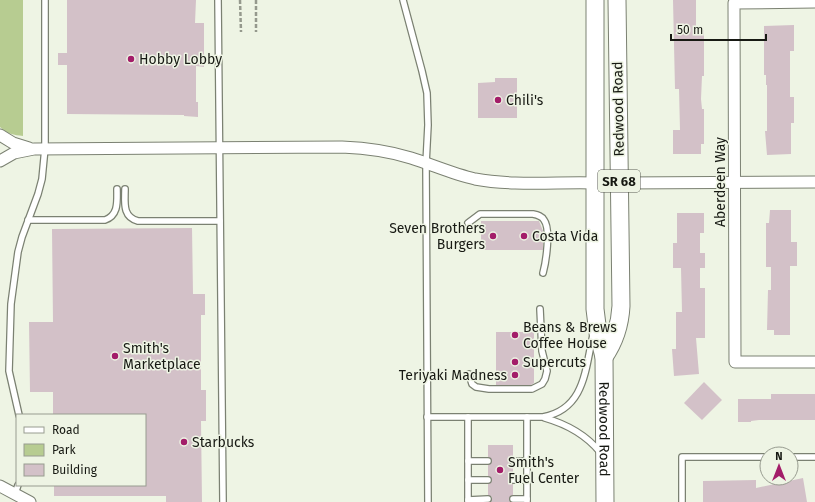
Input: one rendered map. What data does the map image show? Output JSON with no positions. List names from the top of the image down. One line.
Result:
{"streets":{"main road":["Redwood Road","SR 68"],"street":["Aberdeen Way"]},"places":["Hobby Lobby","Chili's","Seven Brothers Burgers","Costa Vida","Beans & Brews Coffee House","Smith's Marketplace","Supercuts","Teriyaki Madness","Starbucks","Smith's Fuel Center"],"legend":["Road","Park","Building"],"scale_bar":"50 m","north":"top"}
